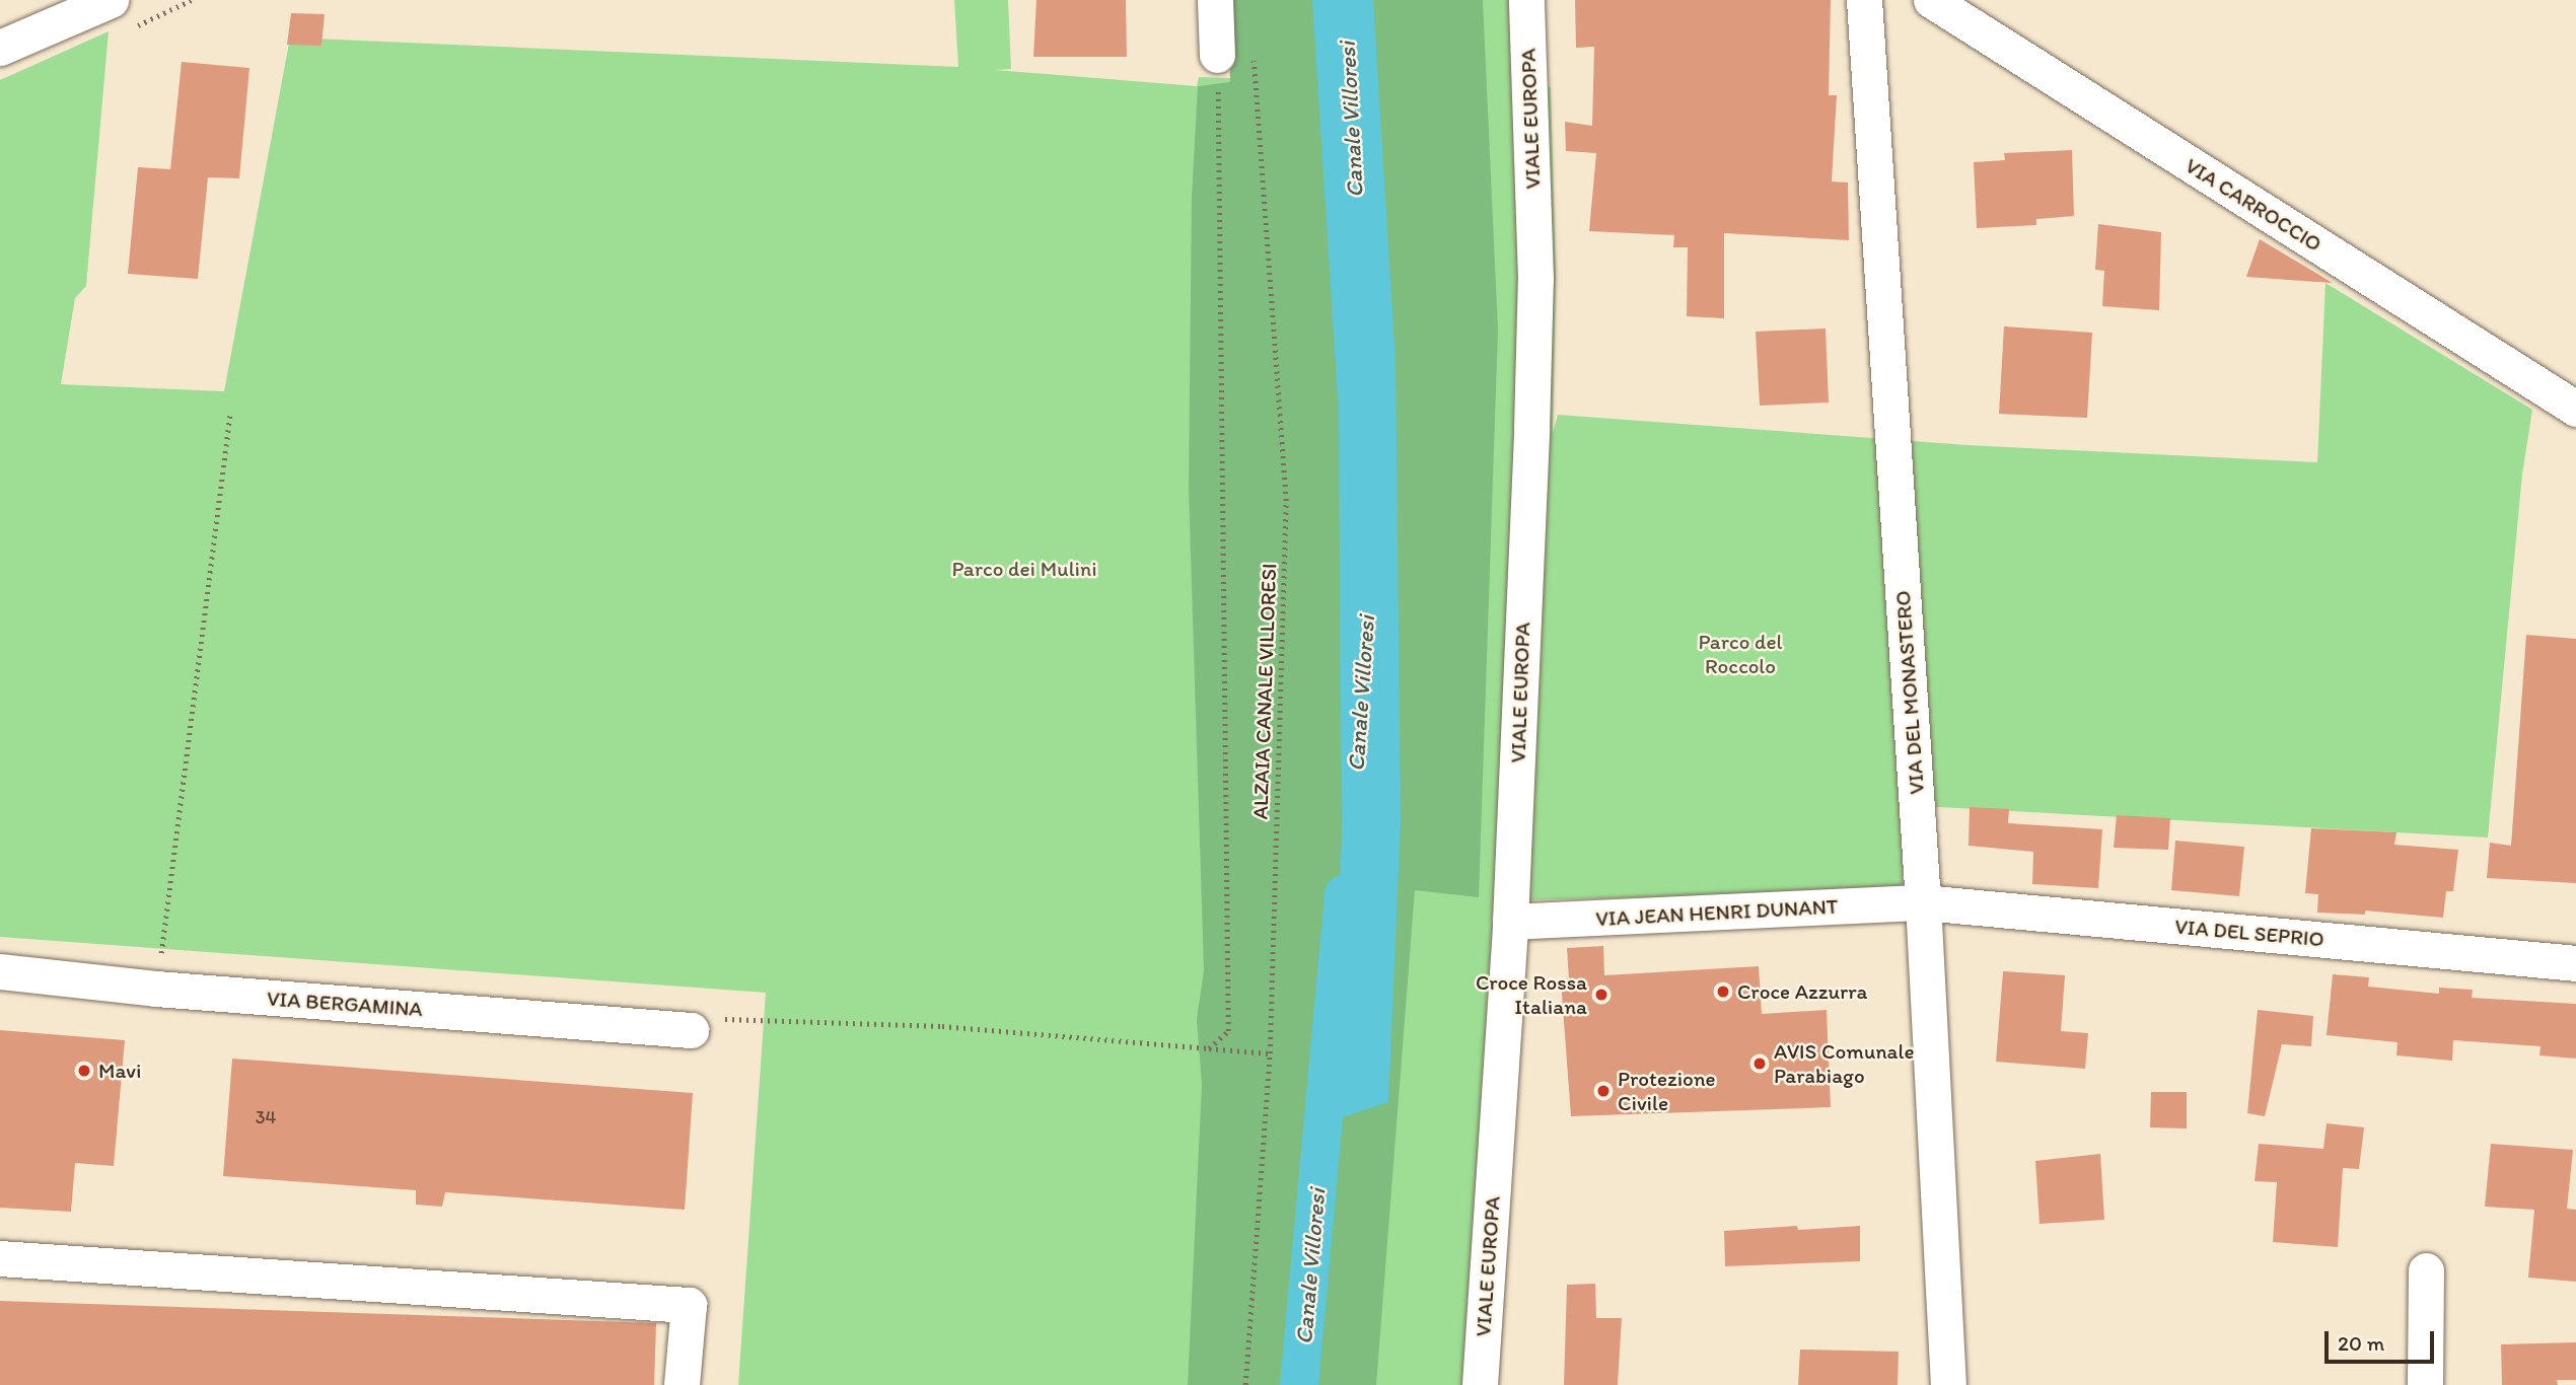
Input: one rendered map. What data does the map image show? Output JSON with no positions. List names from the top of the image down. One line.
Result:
{"streets":{"street":["VIALE EUROPA","VIA CARROCCIO","VIA DEL MONASTERO","VIA JEAN HENRI DUNANT","VIA DEL SEPRIO","VIA BERGAMINA"],"path":["ALZAIA CANALE VILLORESI"]},"crossings":[["VIALE EUROPA","VIA JEAN HENRI DUNANT"],["VIA DEL MONASTERO","VIA JEAN HENRI DUNANT"],["VIA DEL MONASTERO","VIA DEL SEPRIO"],["VIA JEAN HENRI DUNANT","VIA DEL SEPRIO"]],"water":["Canale Villoresi"],"parks":["Parco dei Mulini","Parco del Roccolo"],"places":["Croce Azzurra","Croce Rossa Italiana","AVIS Comunale Parabiago","Mavi","Protezione Civile"],"house_numbers":["34"],"scale_bar":"20 m"}
